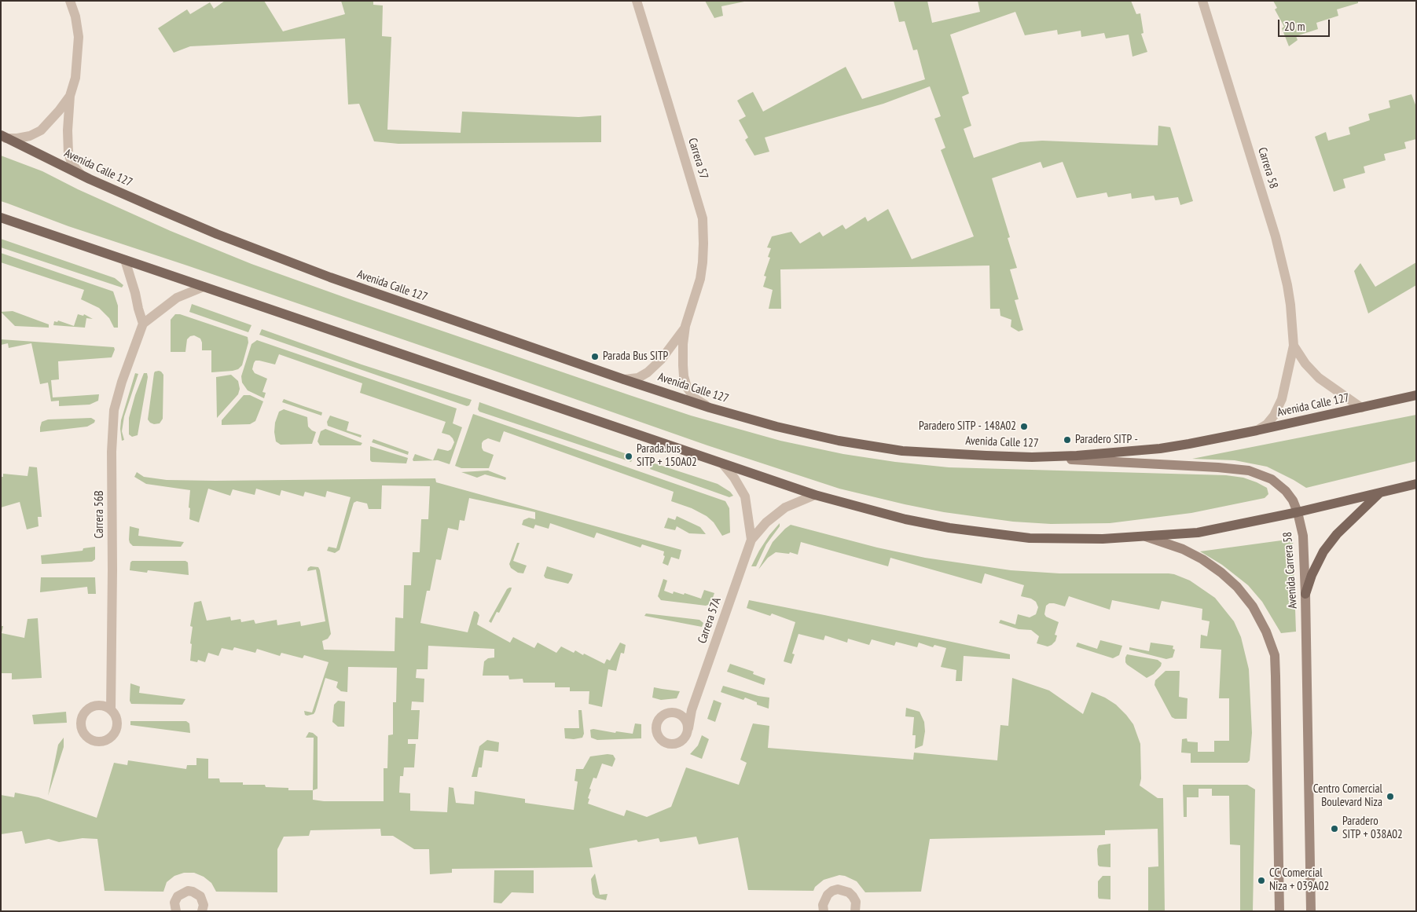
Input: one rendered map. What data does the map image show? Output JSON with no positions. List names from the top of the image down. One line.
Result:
{"streets":{"main road":["Avenida Calle 127","Avenida Carrera 58"],"street":["Carrera 57","Carrera 58","Carrera 56B","Carrera 57A"]},"crossings":[["Carrera 57","Avenida Calle 127"],["Avenida Calle 127","Carrera 58"],["Avenida Calle 127","Avenida Carrera 58"]],"places":["Parada Bus SITP","Paradero SITP - 148A02","Paradero SITP -","Parada.bus SITP + 150A02","Centro Comercial Boulevard Niza","Paradero SITP + 038A02","CC Comercial Niza + 039A02"],"scale_bar":"20 m"}
